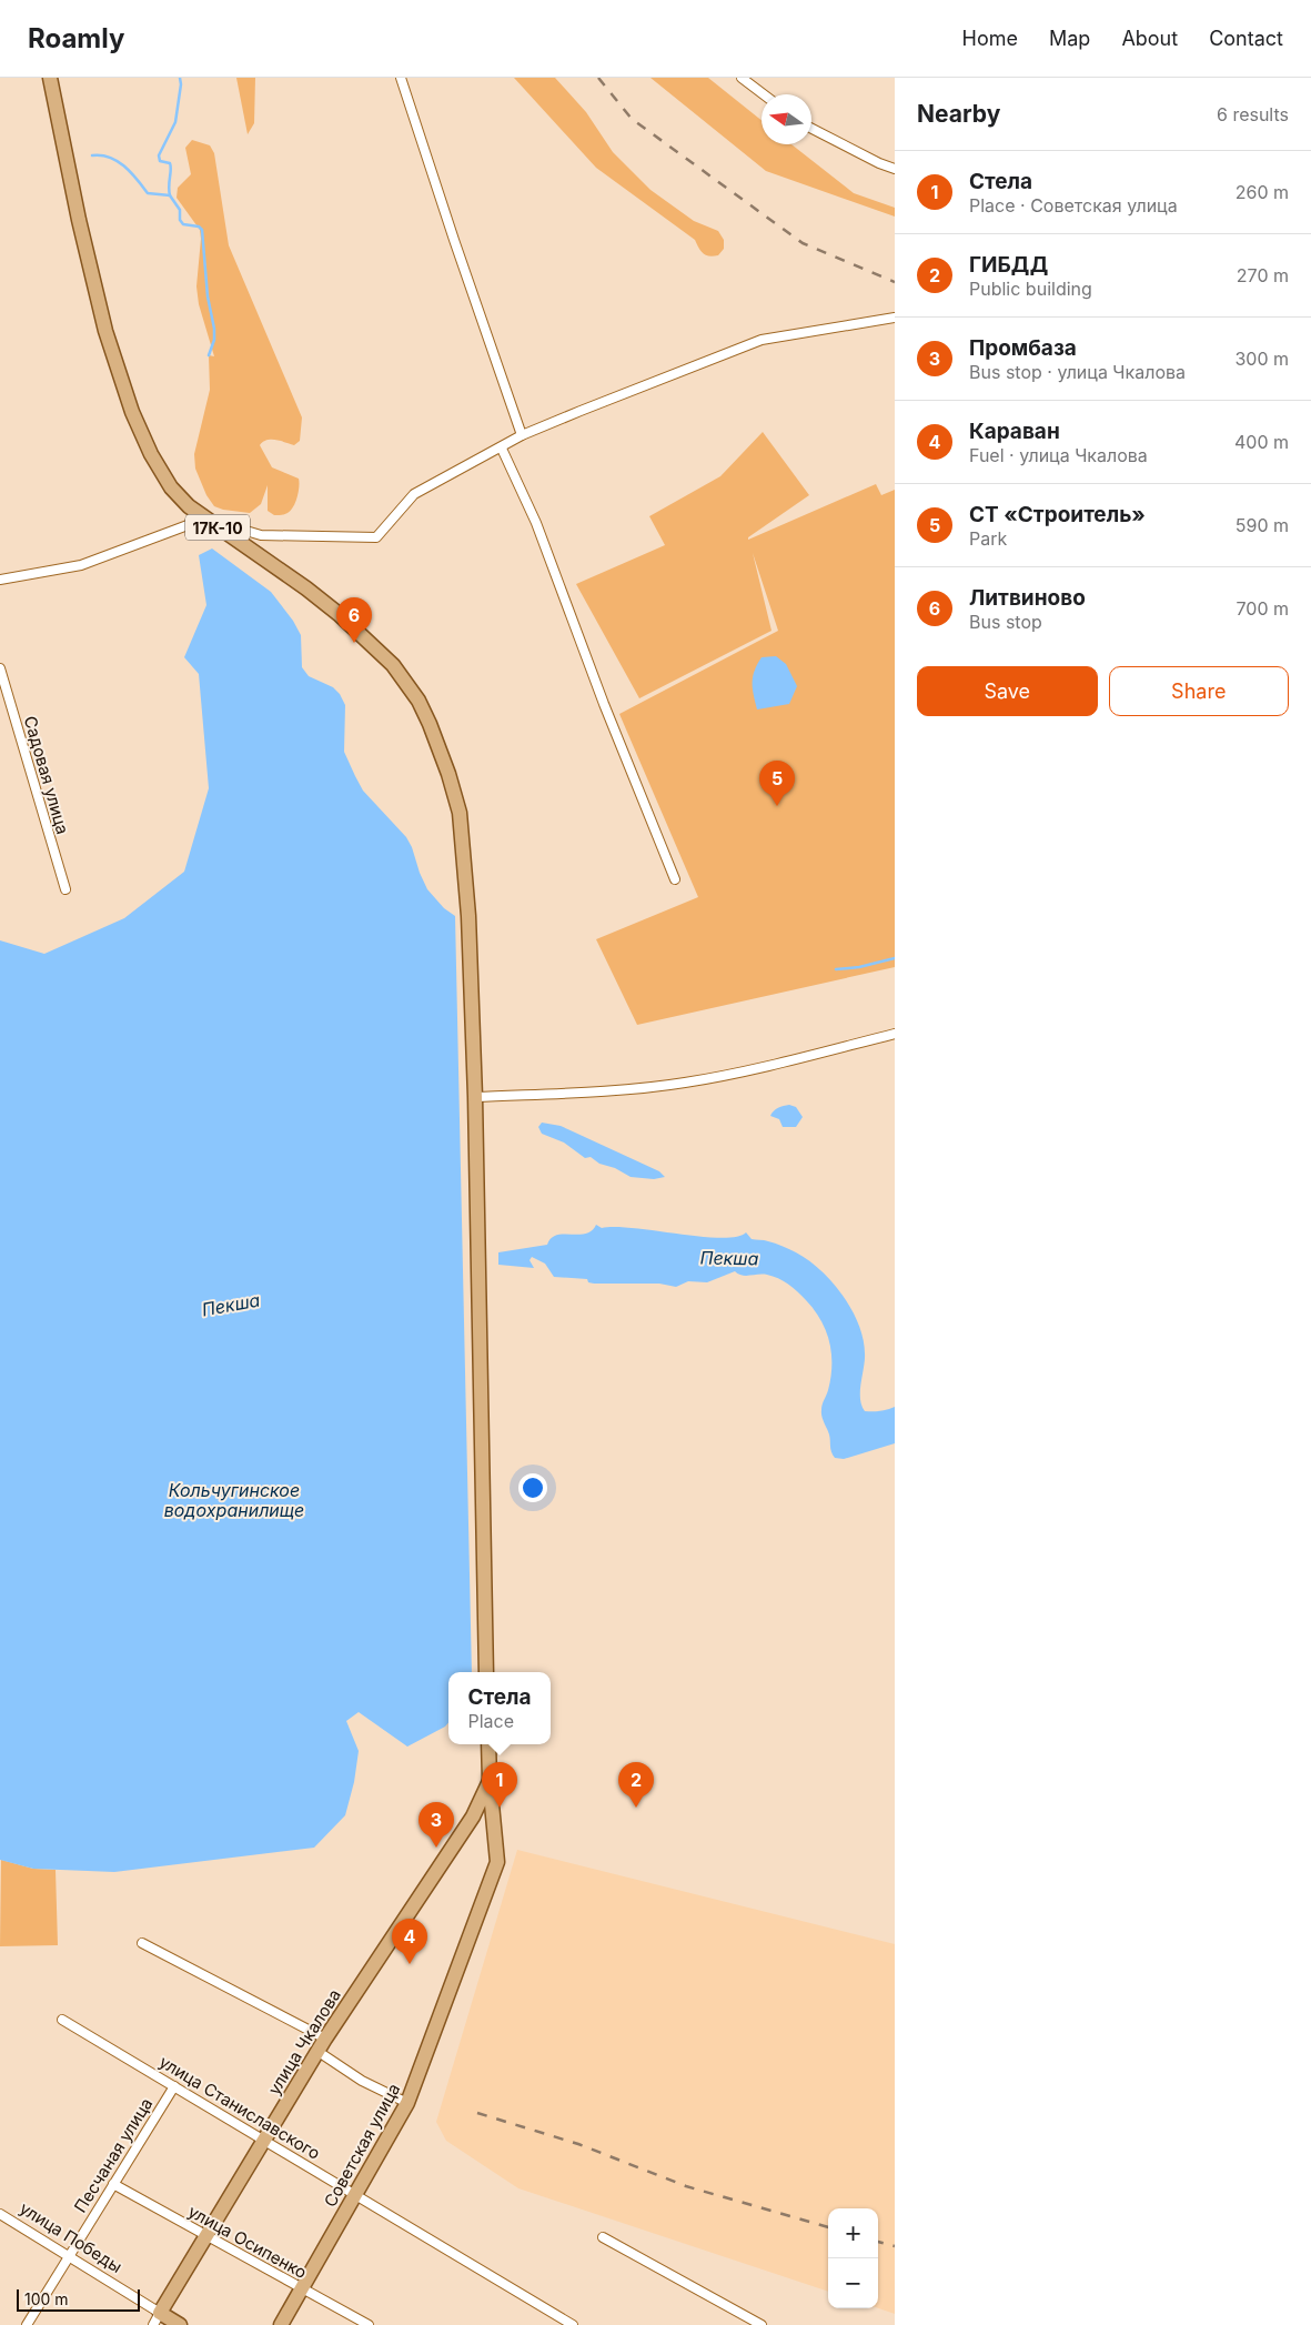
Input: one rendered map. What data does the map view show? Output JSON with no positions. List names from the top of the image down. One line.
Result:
{"streets":{"main road":["17К-10","улица Чкалова","Советская улица","улица Победы"],"street":["Садовая улица","улица Станиславского","Песчаная улица","улица Осипенко"]},"crossings":[["улица Чкалова","улица Станиславского"],["улица Чкалова","Советская улица"],["улица Чкалова","улица Победы"],["улица Чкалова","улица Осипенко"],["улица Станиславского","Советская улица"],["улица Станиславского","Песчаная улица"],["Советская улица","улица Осипенко"],["Песчаная улица","улица Победы"],["Песчаная улица","улица Осипенко"]],"water":["Пекша","Кольчугинское водохранилище"],"scale_bar":"100 m","north":"left","page":{"header":"Roamly","nav":["Home","Map","About","Contact"],"heading":["Nearby","6 results"],"list":[{"mark":"1","name":"Стела","note":"Place · Советская улица","value":"260 m"},{"mark":"2","name":"ГИБДД","note":"Public building","value":"270 m"},{"mark":"3","name":"Промбаза","note":"Bus stop · улица Чкалова","value":"300 m"},{"mark":"4","name":"Караван","note":"Fuel · улица Чкалова","value":"400 m"},{"mark":"5","name":"СТ «Строитель»","note":"Park","value":"590 m"},{"mark":"6","name":"Литвиново","note":"Bus stop","value":"700 m"}],"pins":["6","5","1","2","3","4"],"buttons":["Save","Share"],"popup":["Стела","Place"],"map_buttons":["+","−"],"scale":"100 m"}}
